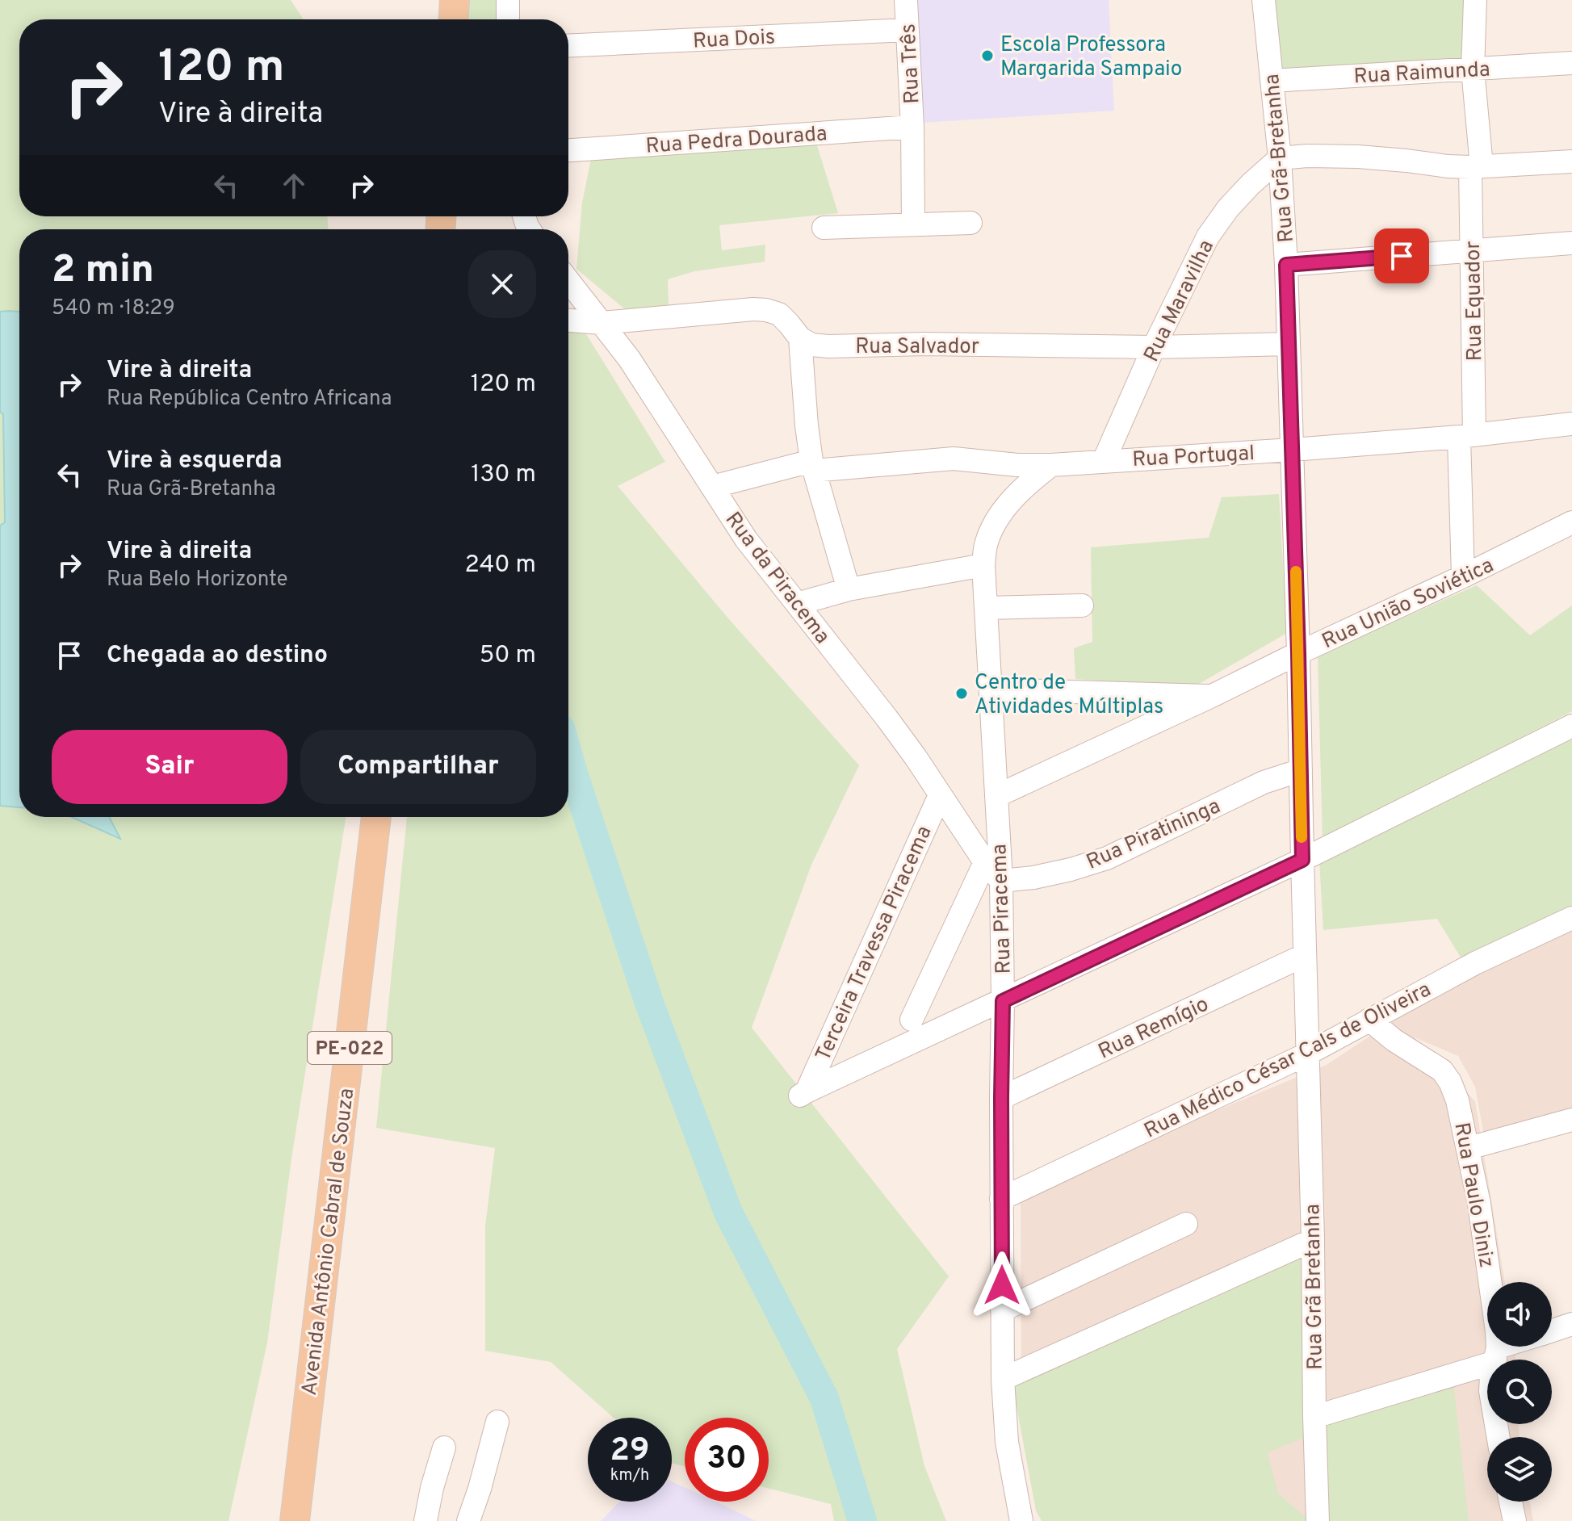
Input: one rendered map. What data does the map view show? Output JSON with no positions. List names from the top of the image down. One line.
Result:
{"streets":{"main road":["PE-022","Avenida Antônio Cabral de Souza"],"street":["Rua Dois","Rua Três","Rua Raimunda","Rua Pedra Dourada","Rua Grã-Bretanha","Rua Maravilha","Rua Equador","Rua Salvador","Rua Portugal","Rua da Piracema","Rua União Soviética","Rua Piratininga","Rua Piracema","Terceira Travessa Piracema","Rua Remígio","Rua Médico César Cals de Oliveira","Rua Paulo Diniz","Rua Grã Bretanha"]},"crossings":[["Rua Dois","Rua Três"],["Rua Três","Rua Pedra Dourada"],["Rua Raimunda","Rua Grã-Bretanha"],["Rua Raimunda","Rua Equador"],["Rua Grã-Bretanha","Rua Maravilha"],["Rua Grã-Bretanha","Rua Salvador"],["Rua Grã-Bretanha","Rua Portugal"],["Rua Grã-Bretanha","Rua União Soviética"],["Rua Grã-Bretanha","Rua Piratininga"],["Rua Grã-Bretanha","Rua Remígio"],["Rua Grã-Bretanha","Rua Médico César Cals de Oliveira"],["Rua Grã-Bretanha","Rua Grã Bretanha"],["Rua Maravilha","Rua Salvador"],["Rua Maravilha","Rua Portugal"],["Rua Equador","Rua Portugal"],["Rua Equador","Rua União Soviética"],["Rua Portugal","Rua da Piracema"],["Rua Portugal","Rua Piracema"],["Rua da Piracema","Rua Piratininga"],["Rua da Piracema","Rua Piracema"],["Rua da Piracema","Terceira Travessa Piracema"],["Rua União Soviética","Rua Piracema"],["Rua Piratininga","Rua Piracema"],["Rua Piracema","Terceira Travessa Piracema"],["Rua Piracema","Rua Remígio"],["Rua Piracema","Rua Médico César Cals de Oliveira"],["Rua Médico César Cals de Oliveira","Rua Paulo Diniz"],["Rua Médico César Cals de Oliveira","Rua Grã Bretanha"]],"places":["Escola Professora Margarida Sampaio","Centro de Atividades Múltiplas"],"page":{"turn":["120 m","Vire à direita"],"heading":["2 min","540 m · 18:29"],"list":[{"name":"Vire à direita","note":"Rua República Centro Africana","value":"120 m"},{"name":"Vire à esquerda","note":"Rua Grã-Bretanha","value":"130 m"},{"name":"Vire à direita","note":"Rua Belo Horizonte","value":"240 m"},{"name":"Chegada ao destino","value":"50 m"}],"buttons":["Sair","Compartilhar"],"speed":"29 km/h","limit":"30"}}
